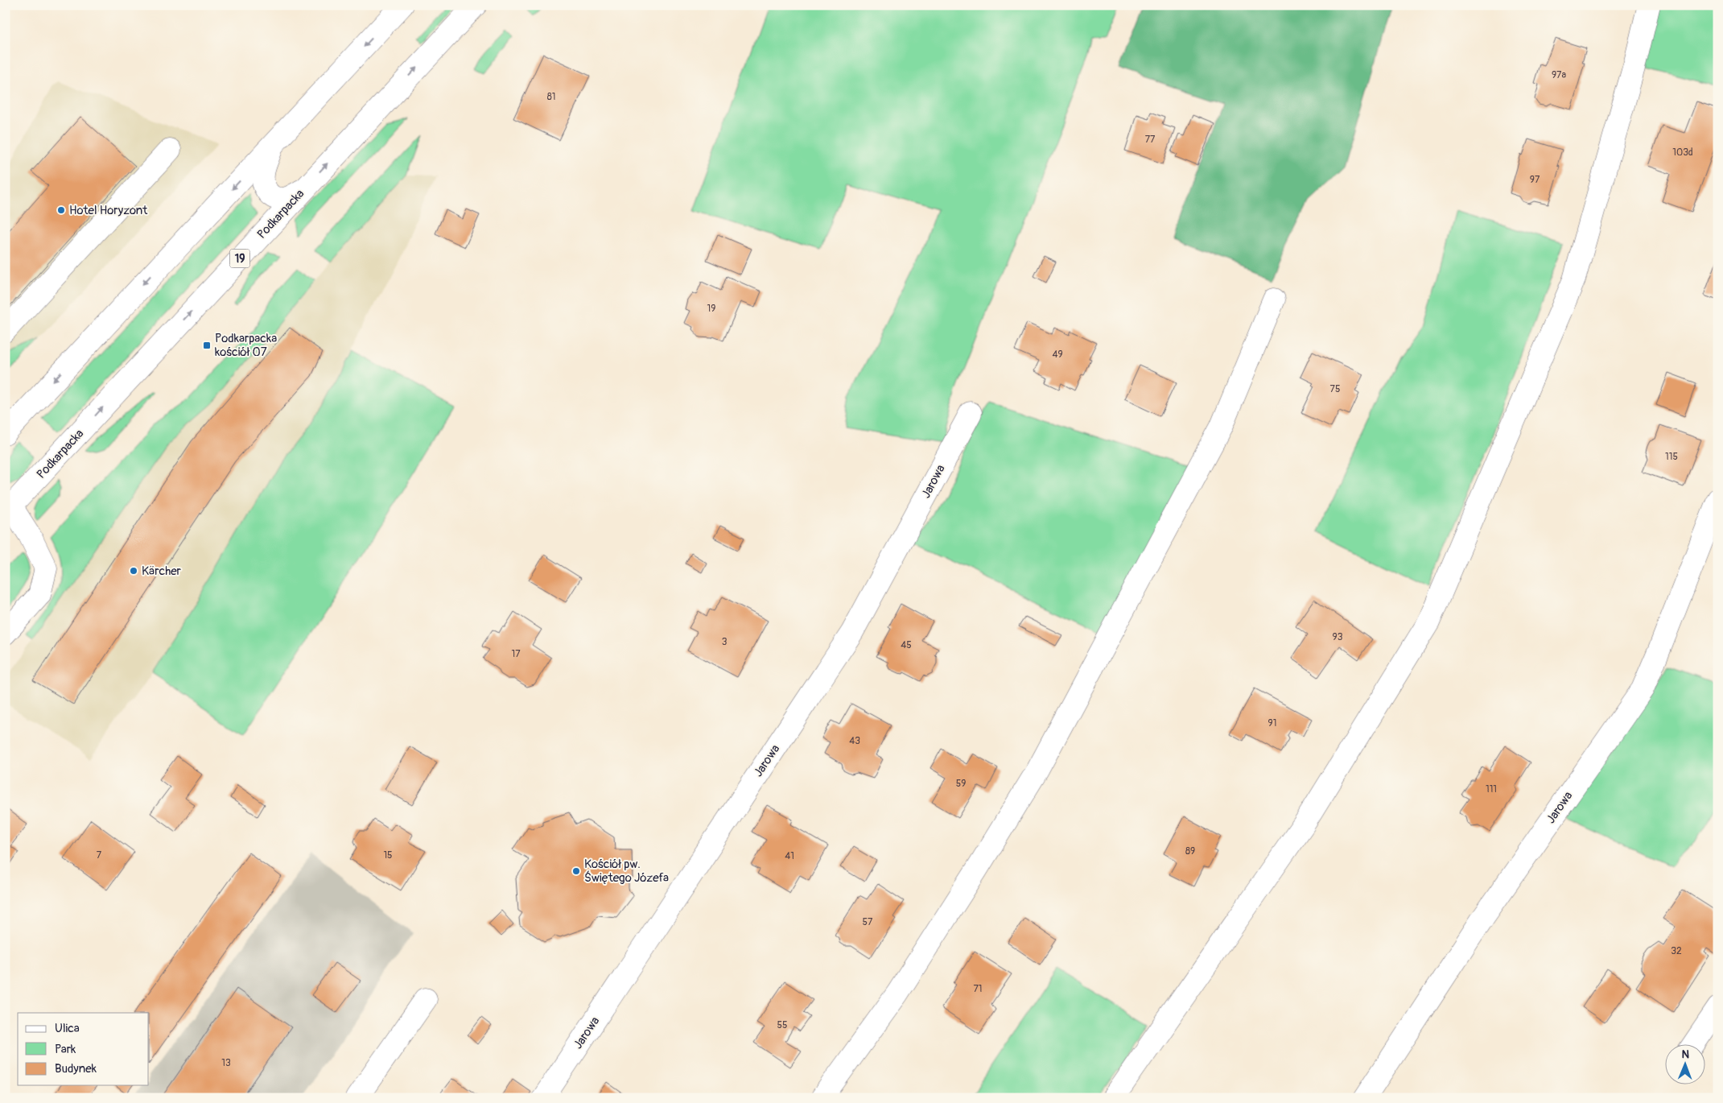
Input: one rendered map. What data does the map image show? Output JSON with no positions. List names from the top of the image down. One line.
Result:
{"streets":{"main road":["Podkarpacka","19","Jarowa"]},"places":{"other":["Hotel Horyzont","Kärcher","Kościół pw. Świętego Józefa"],"transit":["Podkarpacka kościół 07"]},"house_numbers":["97a","81","77","103d","97","19","49","75","115","93","3","45","17","91","43","59","111","89","7","15","41","57","32","71","55","13"],"legend":["Ulica","Park","Budynek"],"north":"top"}
